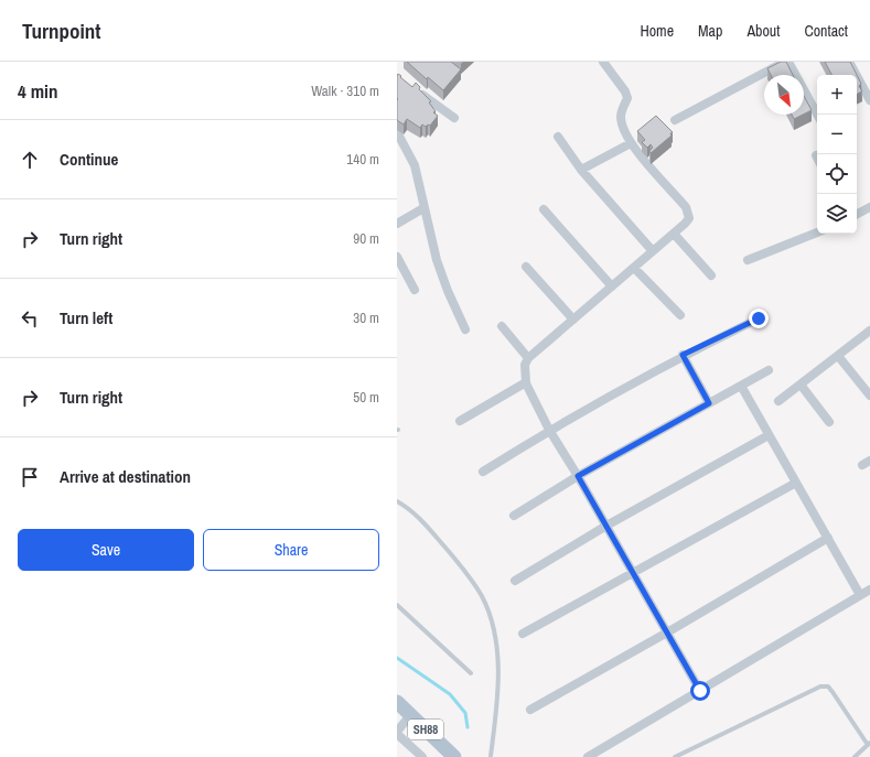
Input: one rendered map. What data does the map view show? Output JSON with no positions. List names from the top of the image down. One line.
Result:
{"streets":{"main road":["SH88"]},"north":"bottom right","page":{"header":"Turnpoint","nav":["Home","Map","About","Contact"],"heading":["4 min","Walk · 310 m"],"map_buttons":["+","−"],"list":[["Continue","140 m"],["Turn right","90 m"],["Turn left","30 m"],["Turn right","50 m"],"Arrive at destination"],"buttons":["Save","Share"]}}
